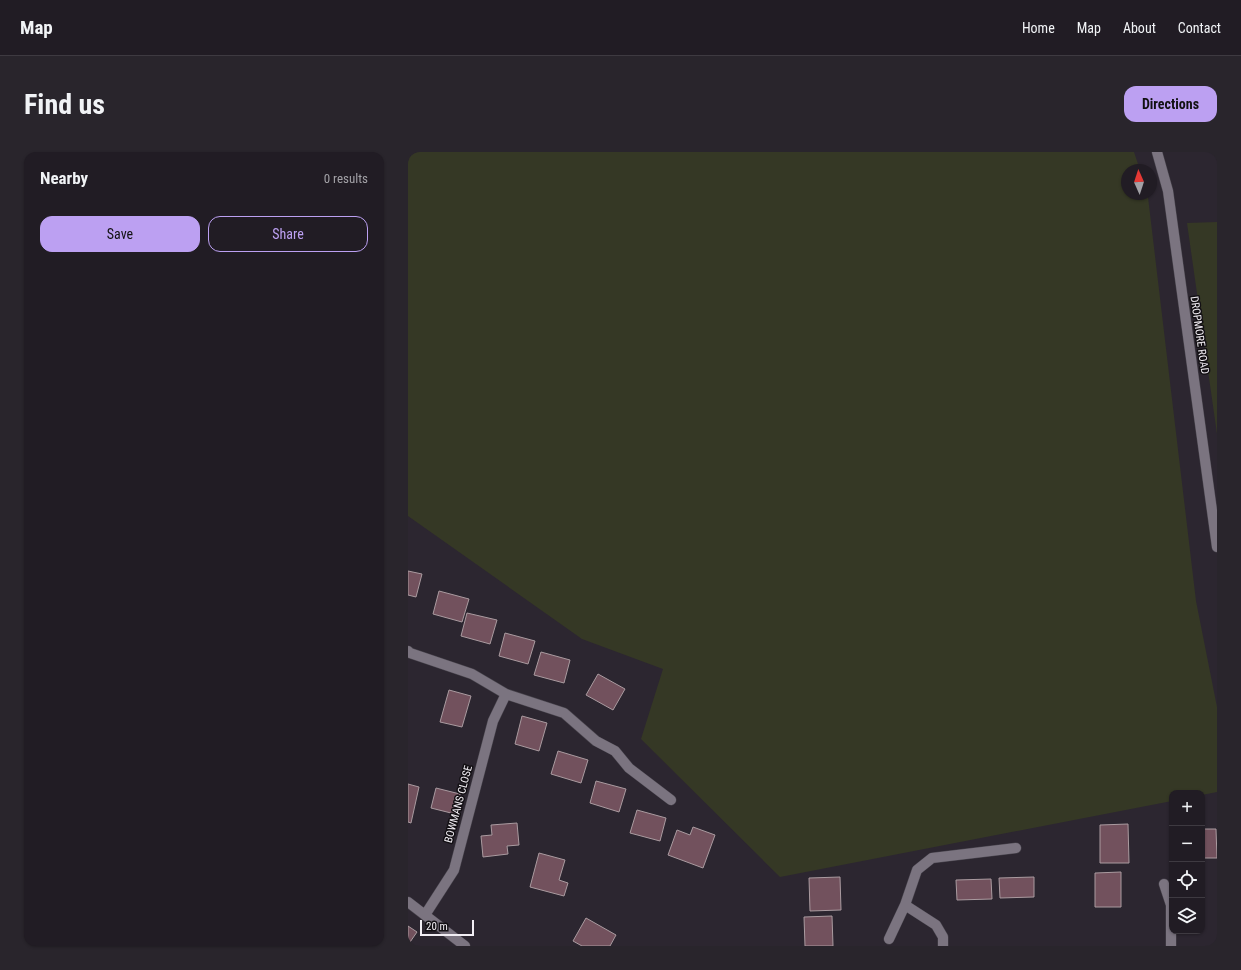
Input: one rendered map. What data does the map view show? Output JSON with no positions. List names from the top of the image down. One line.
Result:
{"streets":{"street":["DROPMORE ROAD","BOWMANS CLOSE"]},"scale_bar":"20 m","north":"top","page":{"header":"Map","nav":["Home","Map","About","Contact"],"buttons":["Directions",["Save","Share"]],"title":"Find us","heading":["Nearby","0 results"],"map_buttons":["+","−"],"scale":"20 m"}}
